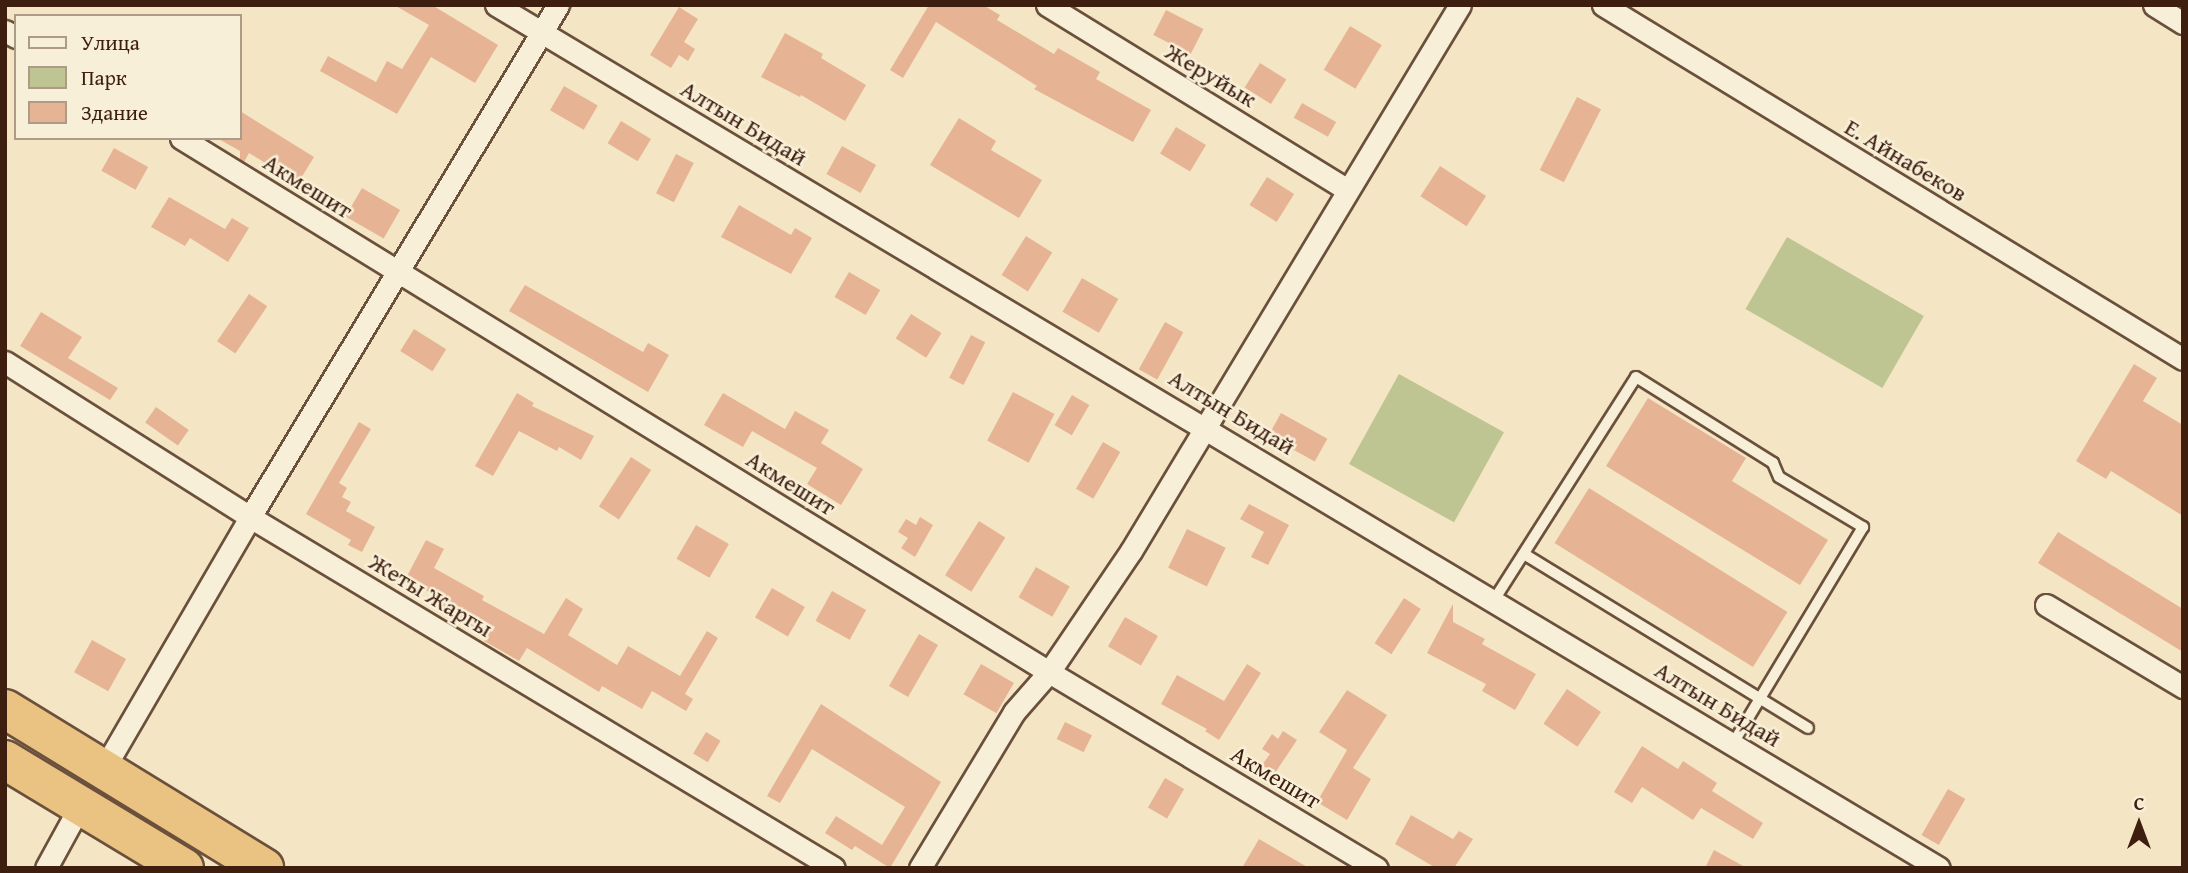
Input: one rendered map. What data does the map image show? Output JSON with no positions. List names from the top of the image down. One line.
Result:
{"streets":{"street":["Жеруйык","Алтын Бидай","Е. Айнабеков","Акмешит","Жеты Жаргы"]},"legend":["Улица","Парк","Здание"],"north":"top"}
